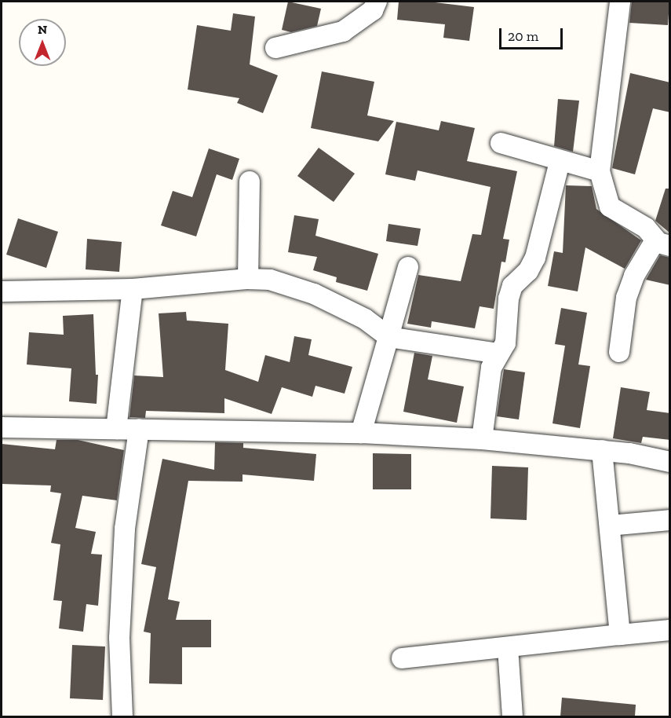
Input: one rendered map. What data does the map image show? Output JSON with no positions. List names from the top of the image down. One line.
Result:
{"scale_bar":"20 m","north":"top"}
